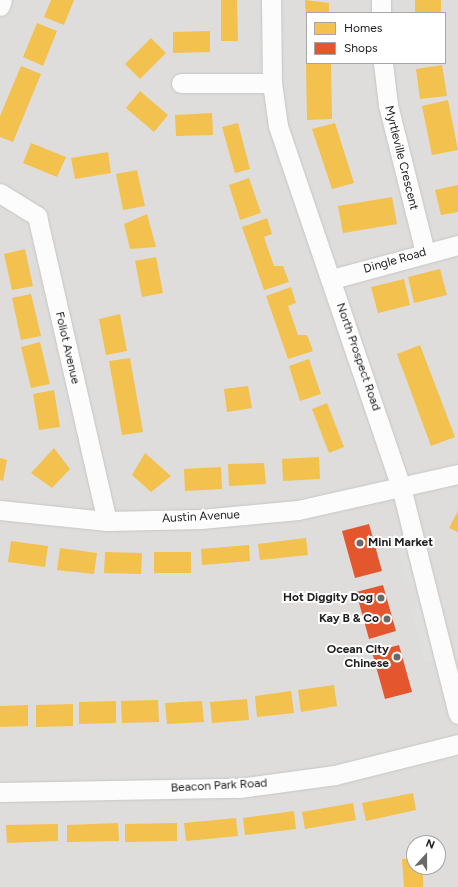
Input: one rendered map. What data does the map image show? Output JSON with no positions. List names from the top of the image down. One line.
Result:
{"streets":{"street":["Myrtleville Crescent","Dingle Road","Foliot Avenue","North Prospect Road","Austin Avenue","Beacon Park Road"]},"crossings":[["Myrtleville Crescent","Dingle Road"],["Dingle Road","North Prospect Road"],["Foliot Avenue","Austin Avenue"],["North Prospect Road","Austin Avenue"]],"places":["Mini Market","Hot Diggity Dog","Kay B & Co","Ocean City Chinese"],"legend":["Homes","Shops"],"north":"top"}
